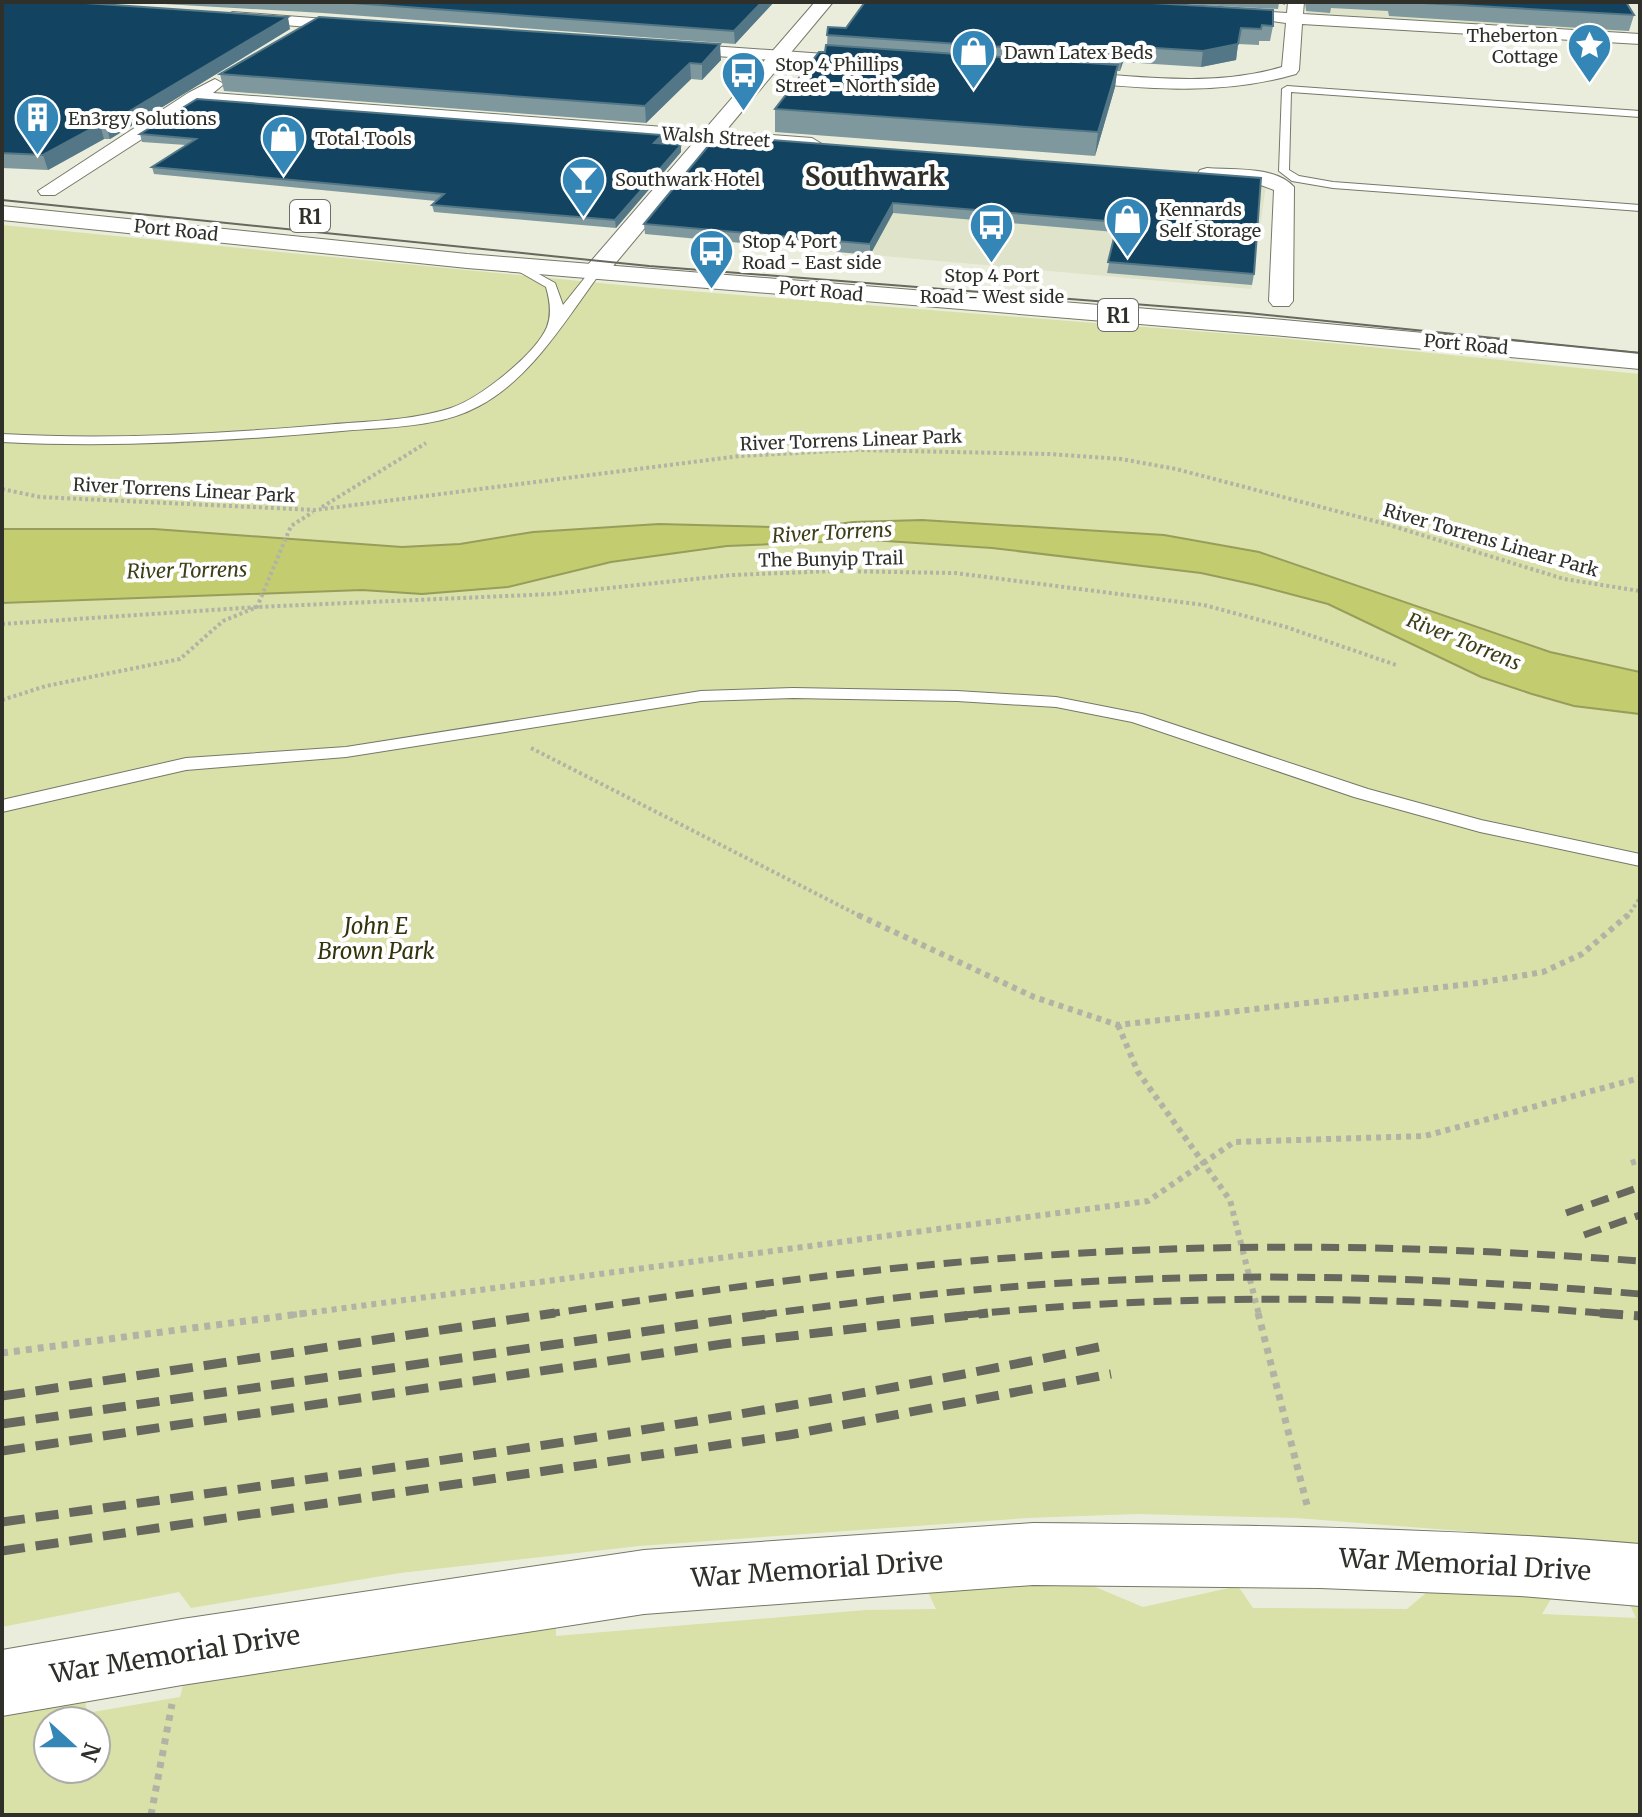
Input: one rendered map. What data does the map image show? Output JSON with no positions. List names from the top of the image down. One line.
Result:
{"streets":{"main road":["R1","Port Road","War Memorial Drive"],"street":["Walsh Street"],"path":["River Torrens Linear Park","The Bunyip Trail"]},"districts":["Southwark"],"water":["River Torrens"],"parks":["John E Brown Park"],"places":{"place":["Theberton Cottage"],"shop":["Dawn Latex Beds","Total Tools","Kennards Self Storage"],"bus stop":["Stop 4 Phillips Street - North side","Stop 4 Port Road - West side","Stop 4 Port Road - East side"],"building":["En3rgy Solutions"],"bar":["Southwark Hotel"]},"north":"right"}
